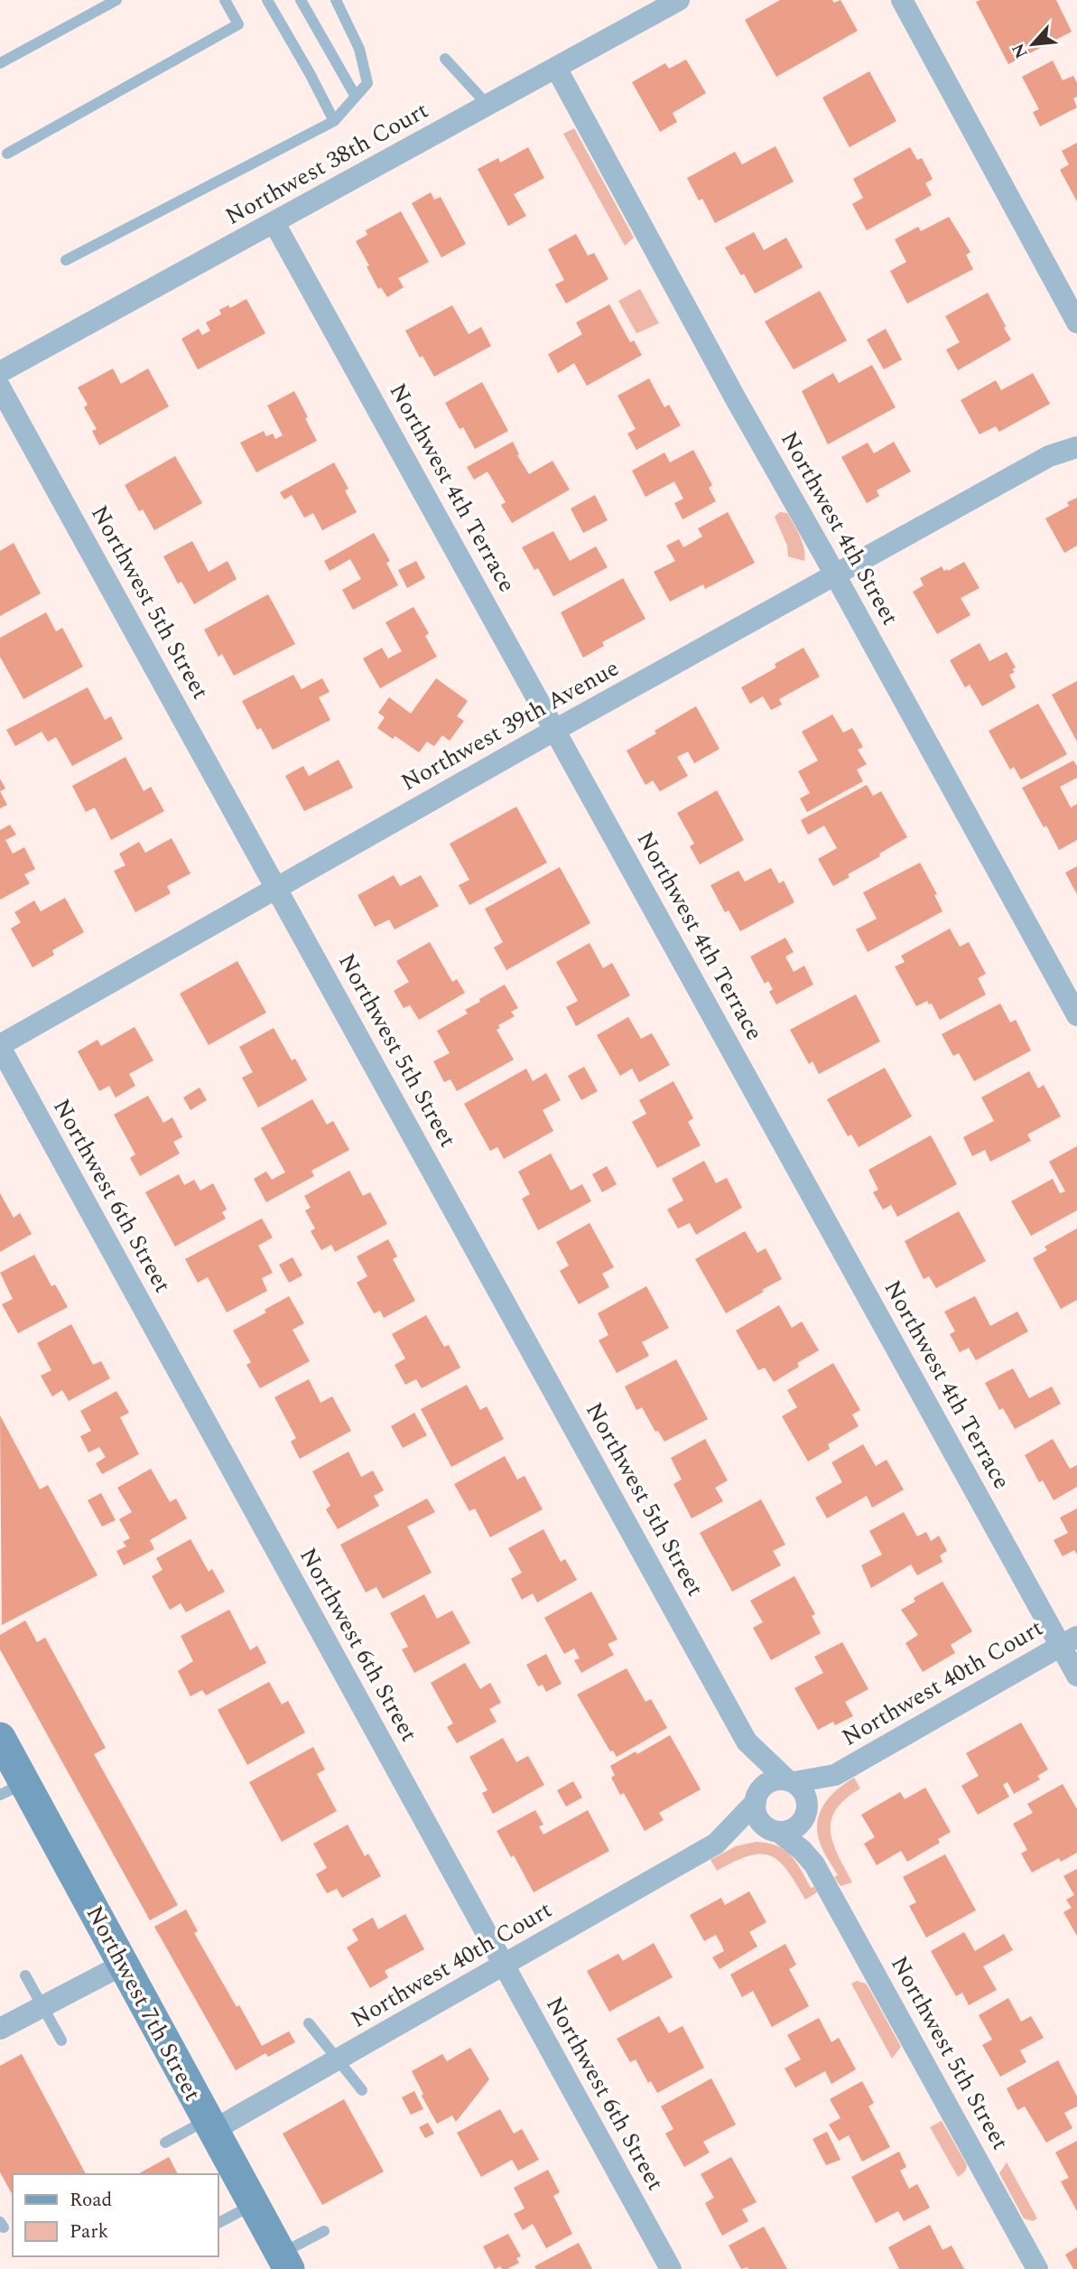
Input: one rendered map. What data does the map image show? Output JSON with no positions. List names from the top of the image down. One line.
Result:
{"streets":{"main road":["Northwest 7th Street"],"street":["Northwest 38th Court","Northwest 4th Terrace","Northwest 4th Street","Northwest 5th Street","Northwest 39th Avenue","Northwest 6th Street","Northwest 40th Court"]},"crossings":[["Northwest 38th Court","Northwest 4th Terrace"],["Northwest 38th Court","Northwest 4th Street"],["Northwest 4th Terrace","Northwest 39th Avenue"],["Northwest 4th Terrace","Northwest 40th Court"],["Northwest 4th Street","Northwest 39th Avenue"],["Northwest 5th Street","Northwest 39th Avenue"],["Northwest 5th Street","Northwest 40th Court"],["Northwest 39th Avenue","Northwest 6th Street"],["Northwest 6th Street","Northwest 40th Court"],["Northwest 40th Court","Northwest 7th Street"]],"legend":["Road","Park"],"north":"bottom left"}
